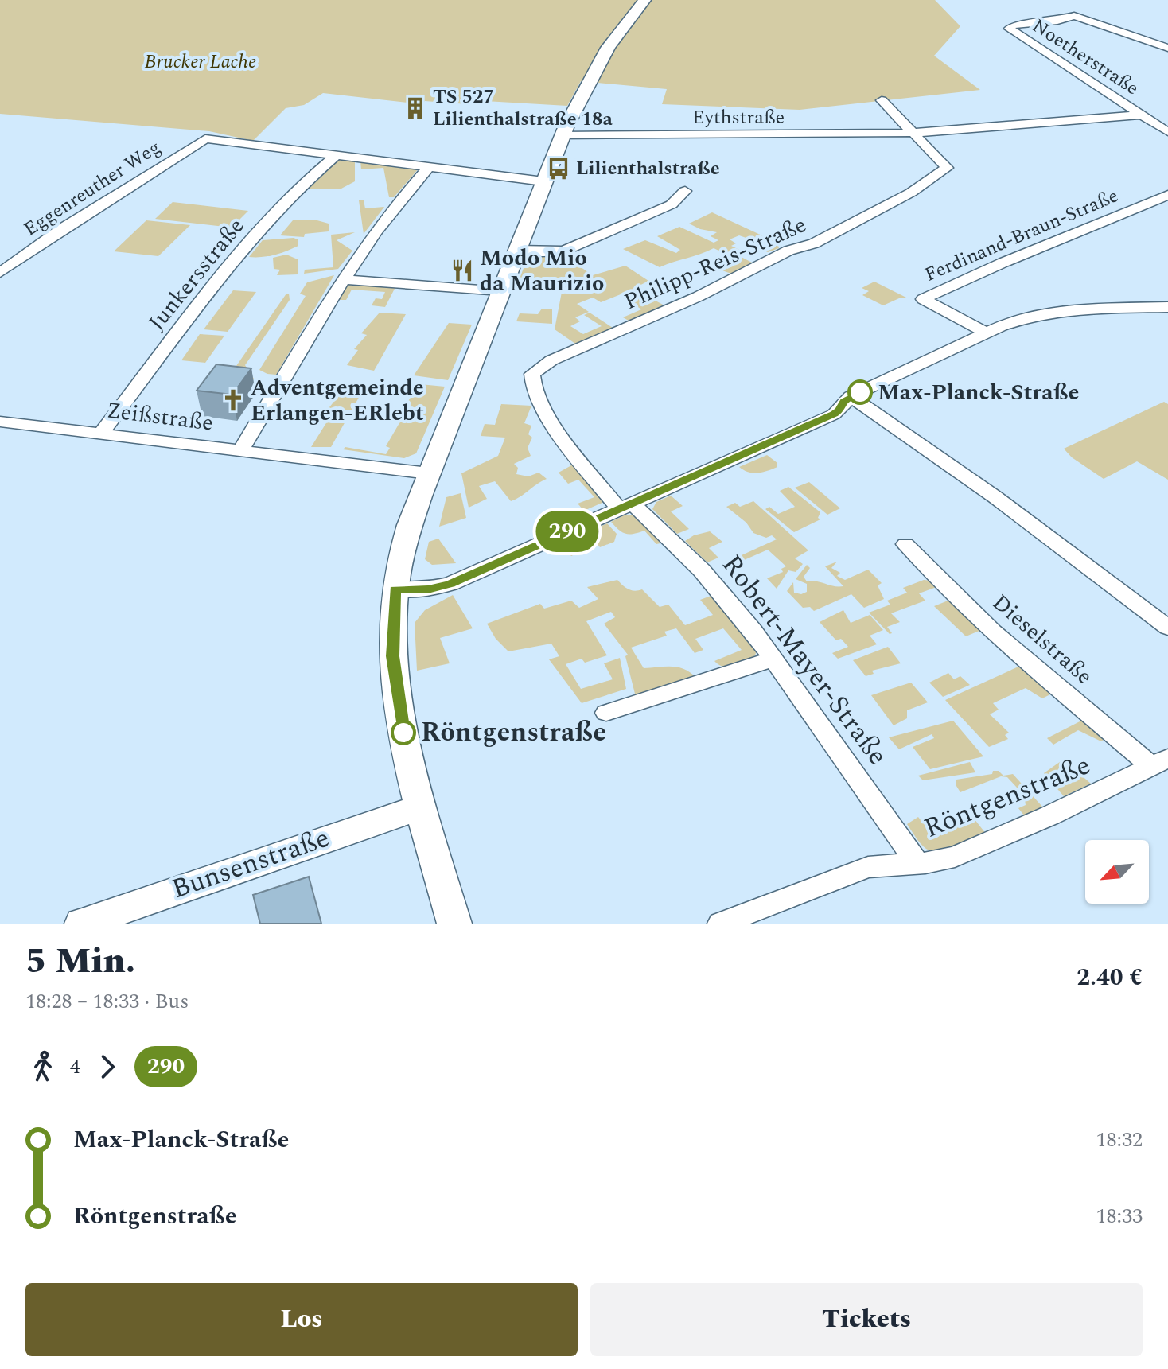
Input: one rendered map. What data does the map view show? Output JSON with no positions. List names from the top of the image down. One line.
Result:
{"streets":{"street":["Noetherstraße","Eythstraße","Eggenreuther Weg","Ferdinand-Braun-Straße","Philipp-Reis-Straße","Junkersstraße","Zeißstraße","Dieselstraße","Robert-Mayer-Straße","Röntgenstraße","Bunsenstraße"]},"crossings":[["Noetherstraße","Eythstraße"],["Eythstraße","Philipp-Reis-Straße"],["Eggenreuther Weg","Junkersstraße"],["Philipp-Reis-Straße","Robert-Mayer-Straße"],["Junkersstraße","Zeißstraße"],["Dieselstraße","Röntgenstraße"],["Robert-Mayer-Straße","Röntgenstraße"]],"parks":["Brucker Lache"],"places":{"building":["TS 527 Lilienthalstraße 18a"],"bus stop":["Lilienthalstraße"],"restaurant":["Modo Mio da Maurizio"],"other":["Max-Planck-Straße","Röntgenstraße"],"church":["Adventgemeinde Erlangen-ERlebt"]},"lines":["bus line 290"],"north":"bottom left","page":{"on_map":"290","heading":["5 Min.","18:28 – 18:33 · Bus","2.40 €"],"legs":["4","290"],"list":[{"name":"Max-Planck-Straße","value":"18:32"},{"name":"Röntgenstraße","value":"18:33"}],"buttons":["Los","Tickets"]}}
